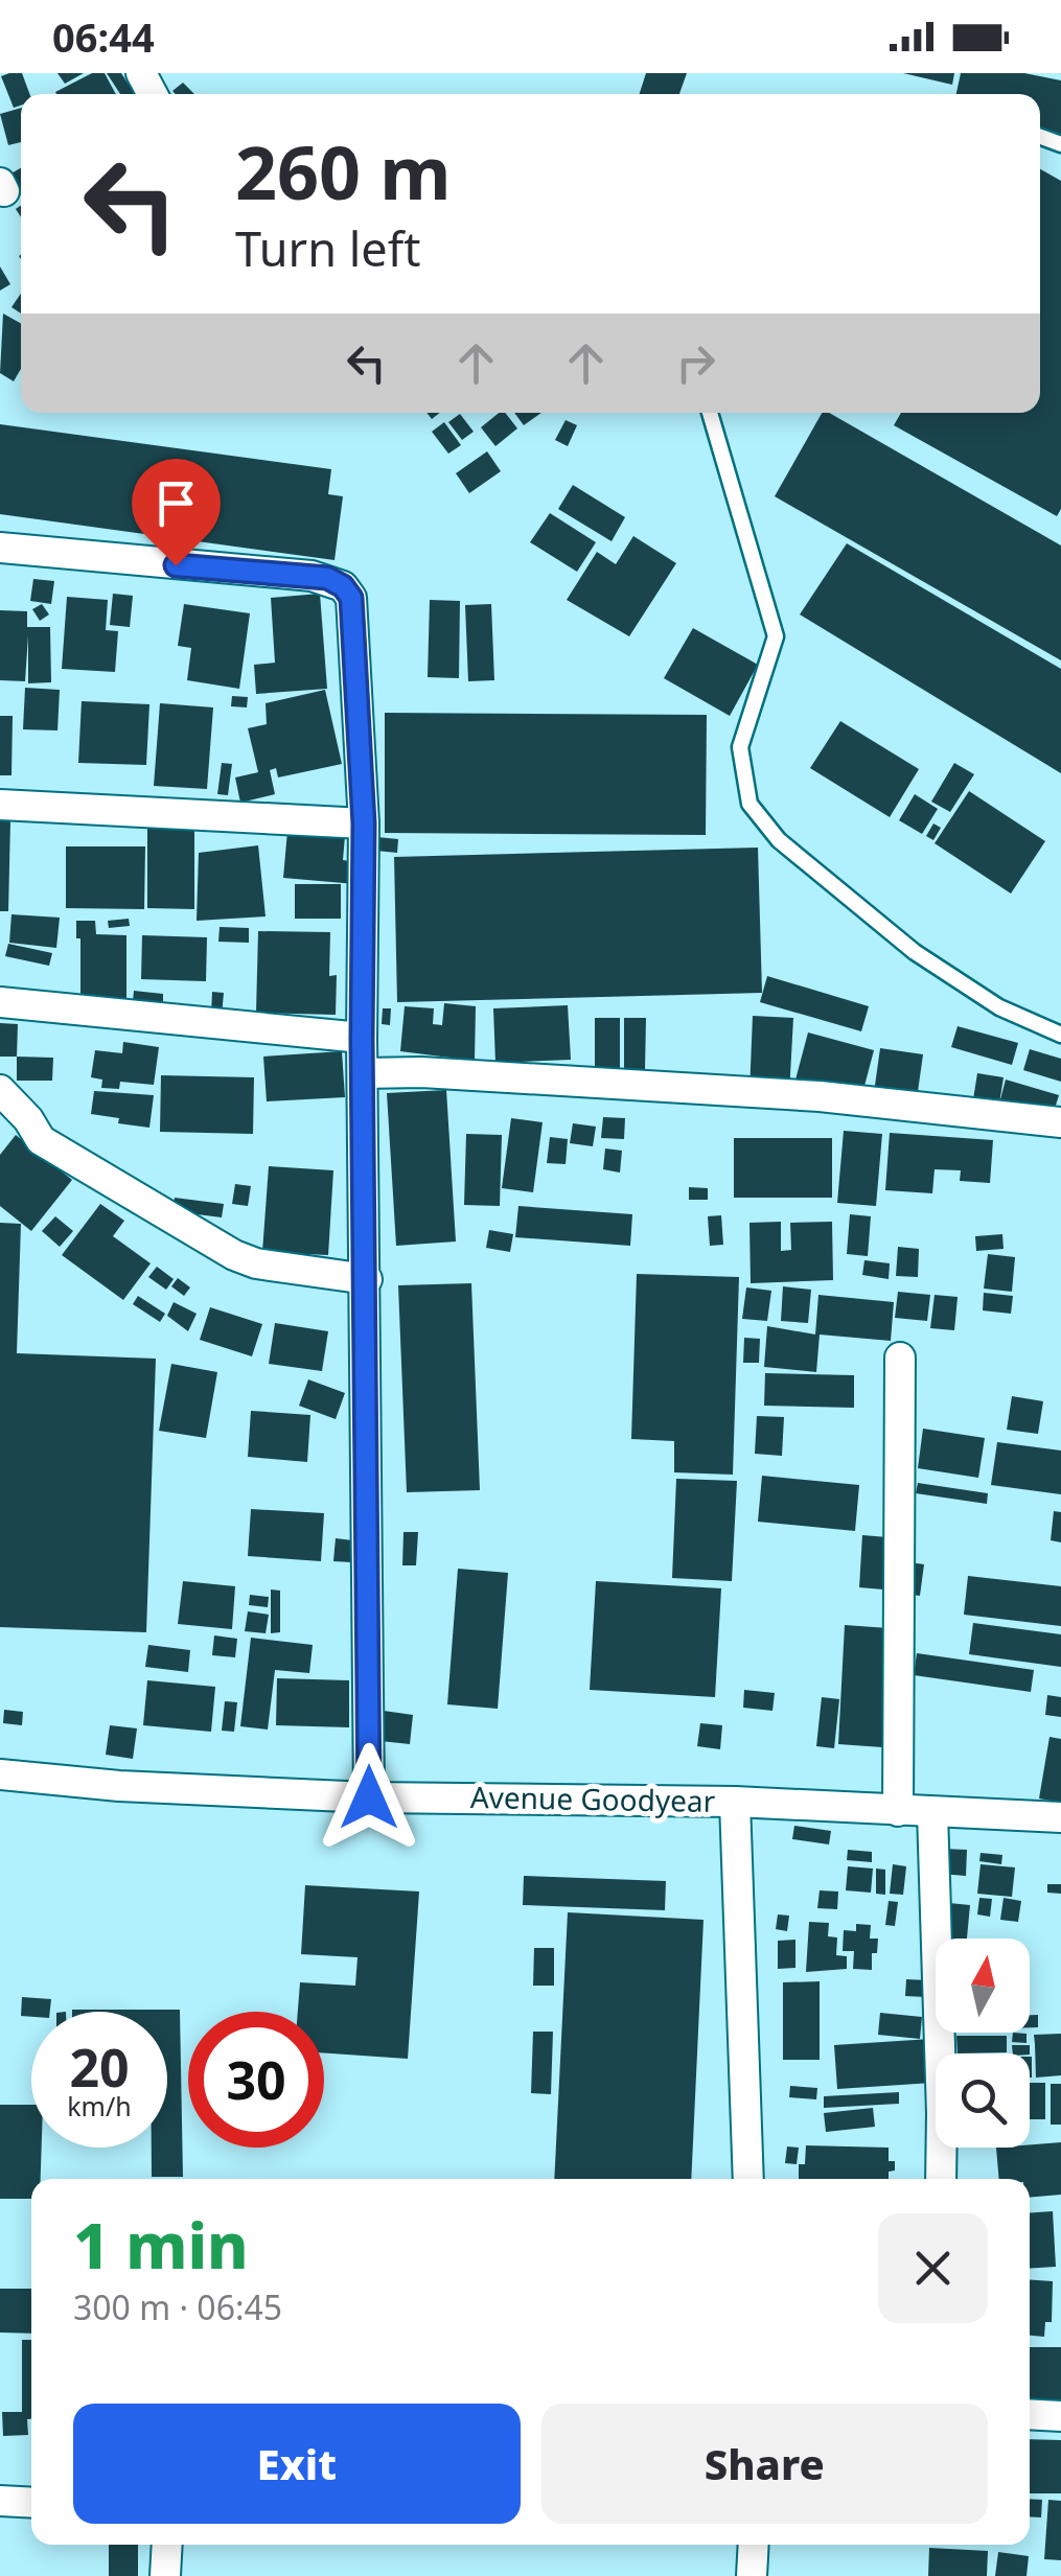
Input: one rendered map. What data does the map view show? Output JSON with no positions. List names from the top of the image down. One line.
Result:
{"streets":{"street":["Avenue Goodyear"]},"north":"top","page":{"status":"06:44","turn":["260 m","Turn left"],"speed":"20 km/h","limit":"30","heading":["1 min","300 m · 06:45"],"buttons":["Exit","Share"]}}
